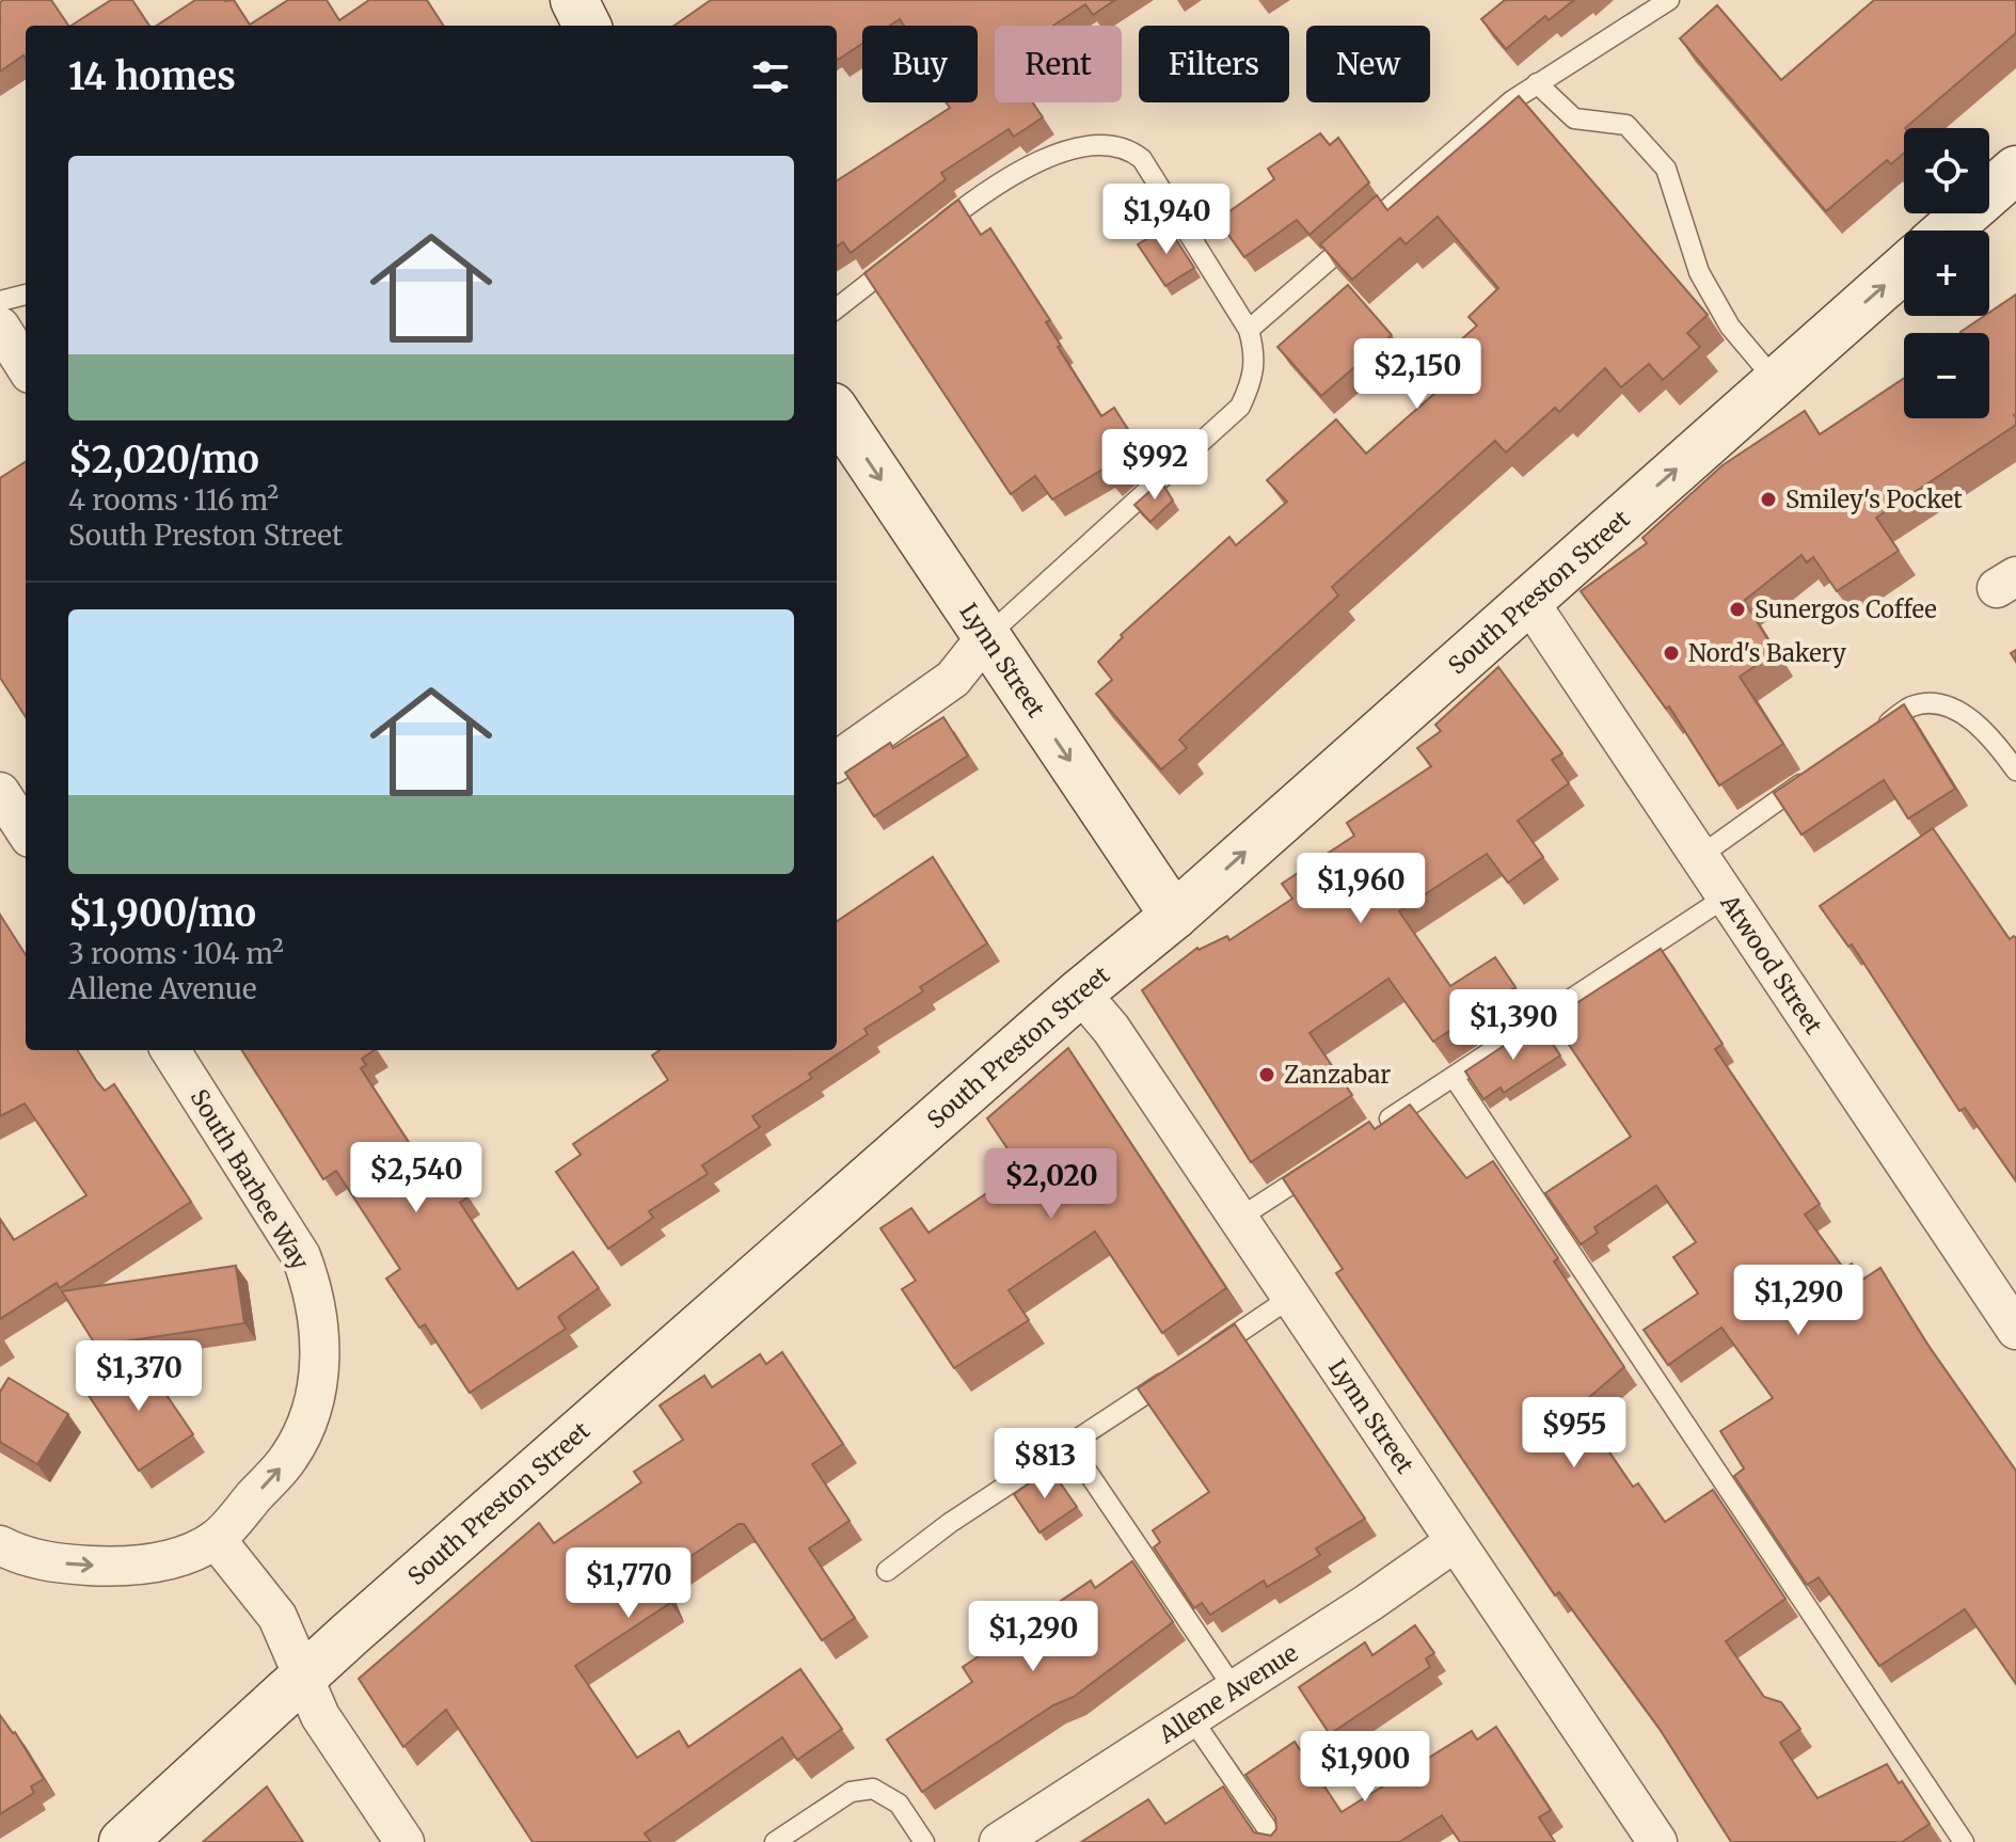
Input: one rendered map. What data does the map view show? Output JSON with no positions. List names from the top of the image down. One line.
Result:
{"streets":{"main road":["South Preston Street","Lynn Street"],"street":["Atwood Street","South Barbee Way","Allene Avenue"]},"crossings":[["South Preston Street","Lynn Street"],["South Preston Street","Atwood Street"],["Lynn Street","Allene Avenue"]],"one_way":["South Preston Street","Lynn Street","South Barbee Way"],"places":["Smiley's Pocket","Sunergos Coffee","Nord's Bakery","Zanzabar"],"page":{"chip":["Buy","Rent","Filters","New"],"heading":"14 homes","map_buttons":["+","−"],"list":[{"name":"$2,020/mo","note":"4 rooms · 116 m² · South Preston Street"},{"name":"$1,900/mo","note":"3 rooms · 104 m² · Allene Avenue"}],"price":["$1,940","$2,150","$992","$1,960","$1,390","$2,540","$2,020","$1,290","$1,370","$955","$813","$1,770","$1,290","$1,900"]}}
